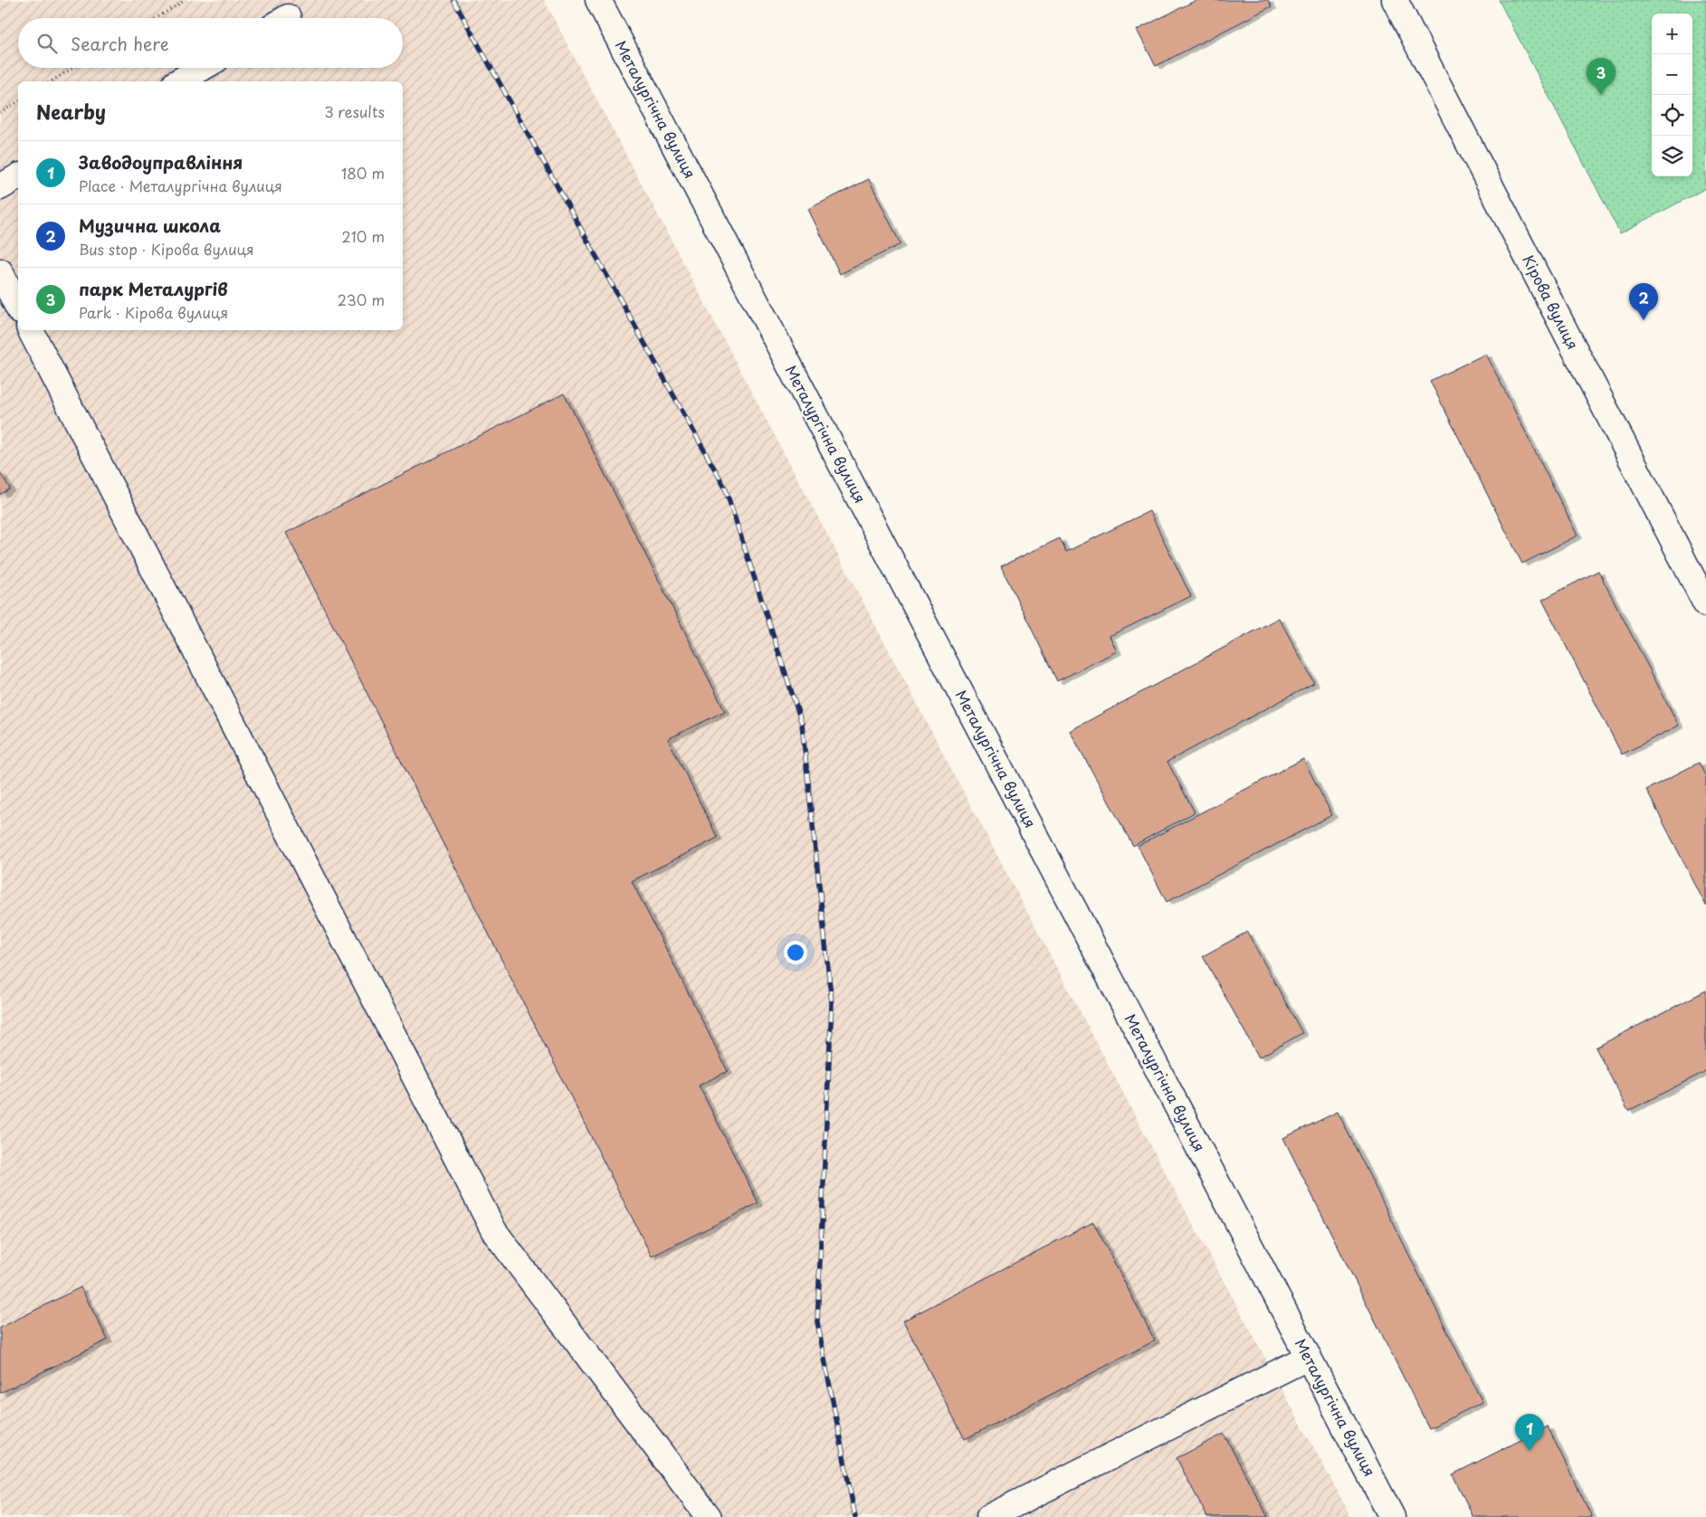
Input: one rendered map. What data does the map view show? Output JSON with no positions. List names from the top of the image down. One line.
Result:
{"streets":{"street":["Металургічна вулиця","Кірова вулиця"]},"page":{"map_buttons":["+","−"],"search":"Search here","pins":["3","2","1"],"heading":["Nearby","3 results"],"list":[{"mark":"1","name":"Заводоуправління","note":"Place · Металургічна вулиця","value":"180 m"},{"mark":"2","name":"Музична школа","note":"Bus stop · Кірова вулиця","value":"210 m"},{"mark":"3","name":"парк Металургів","note":"Park · Кірова вулиця","value":"230 m"}]}}
